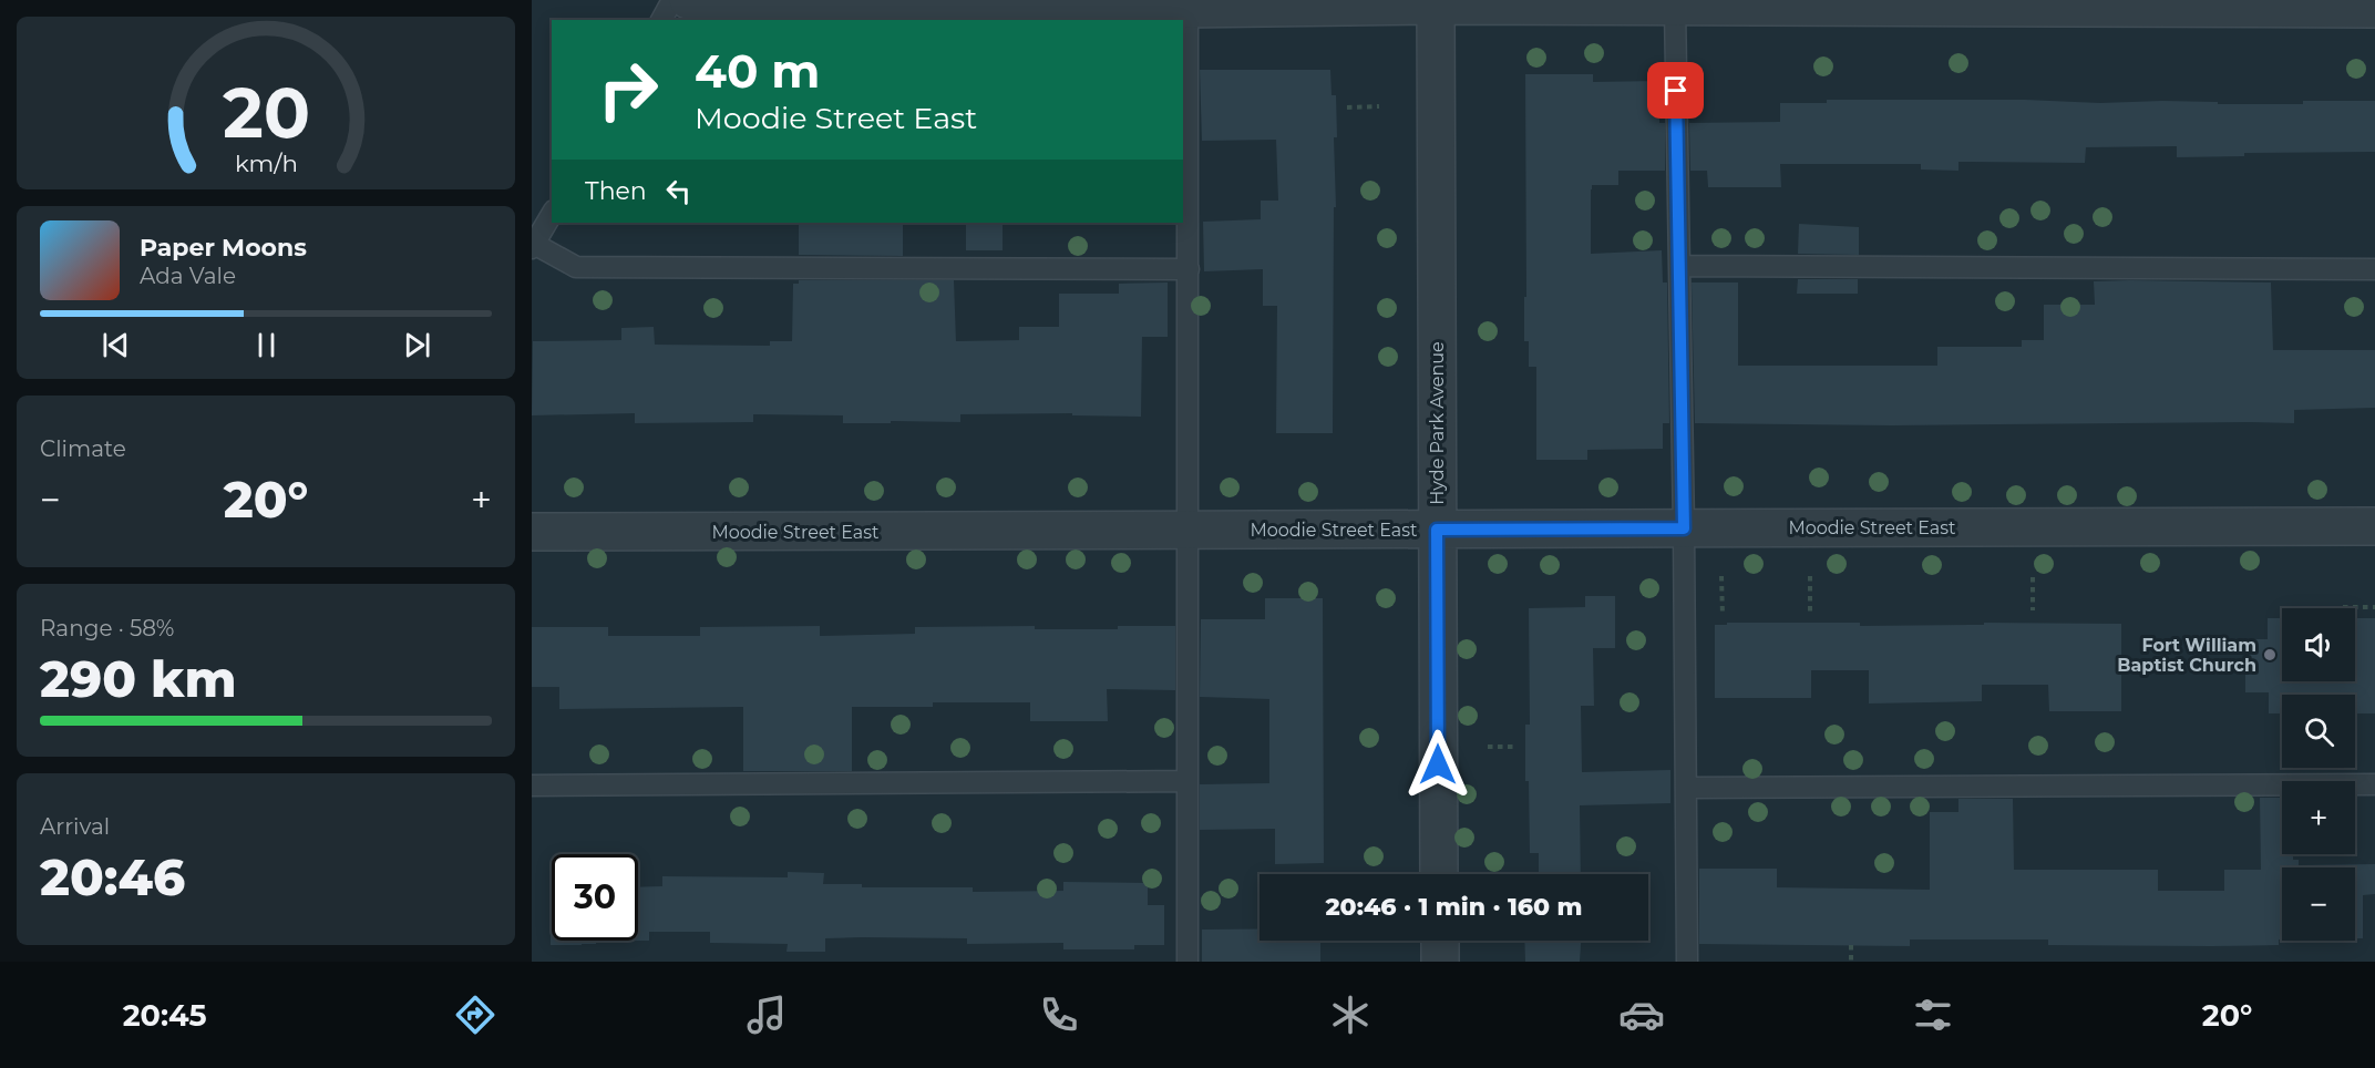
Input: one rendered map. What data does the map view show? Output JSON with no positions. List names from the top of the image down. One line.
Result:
{"streets":{"street":["Hyde Park Avenue","Moodie Street East"]},"crossings":[["Hyde Park Avenue","Moodie Street East"]],"places":["Fort William Baptist Church"],"page":{"turn":["40 m","Moodie Street East"],"then":"Then","song":["Paper Moons","Ada Vale"],"tile":["Climate",["Range · 58%","290 km"],["Arrival","20:46"]],"heat":["−","20°","+"],"map_buttons":["+","−"],"limit":"30","trip":"20:46 · 1 min · 160 m","tabs":["20:45","20°"],"gauge":["20","km/h"]}}
